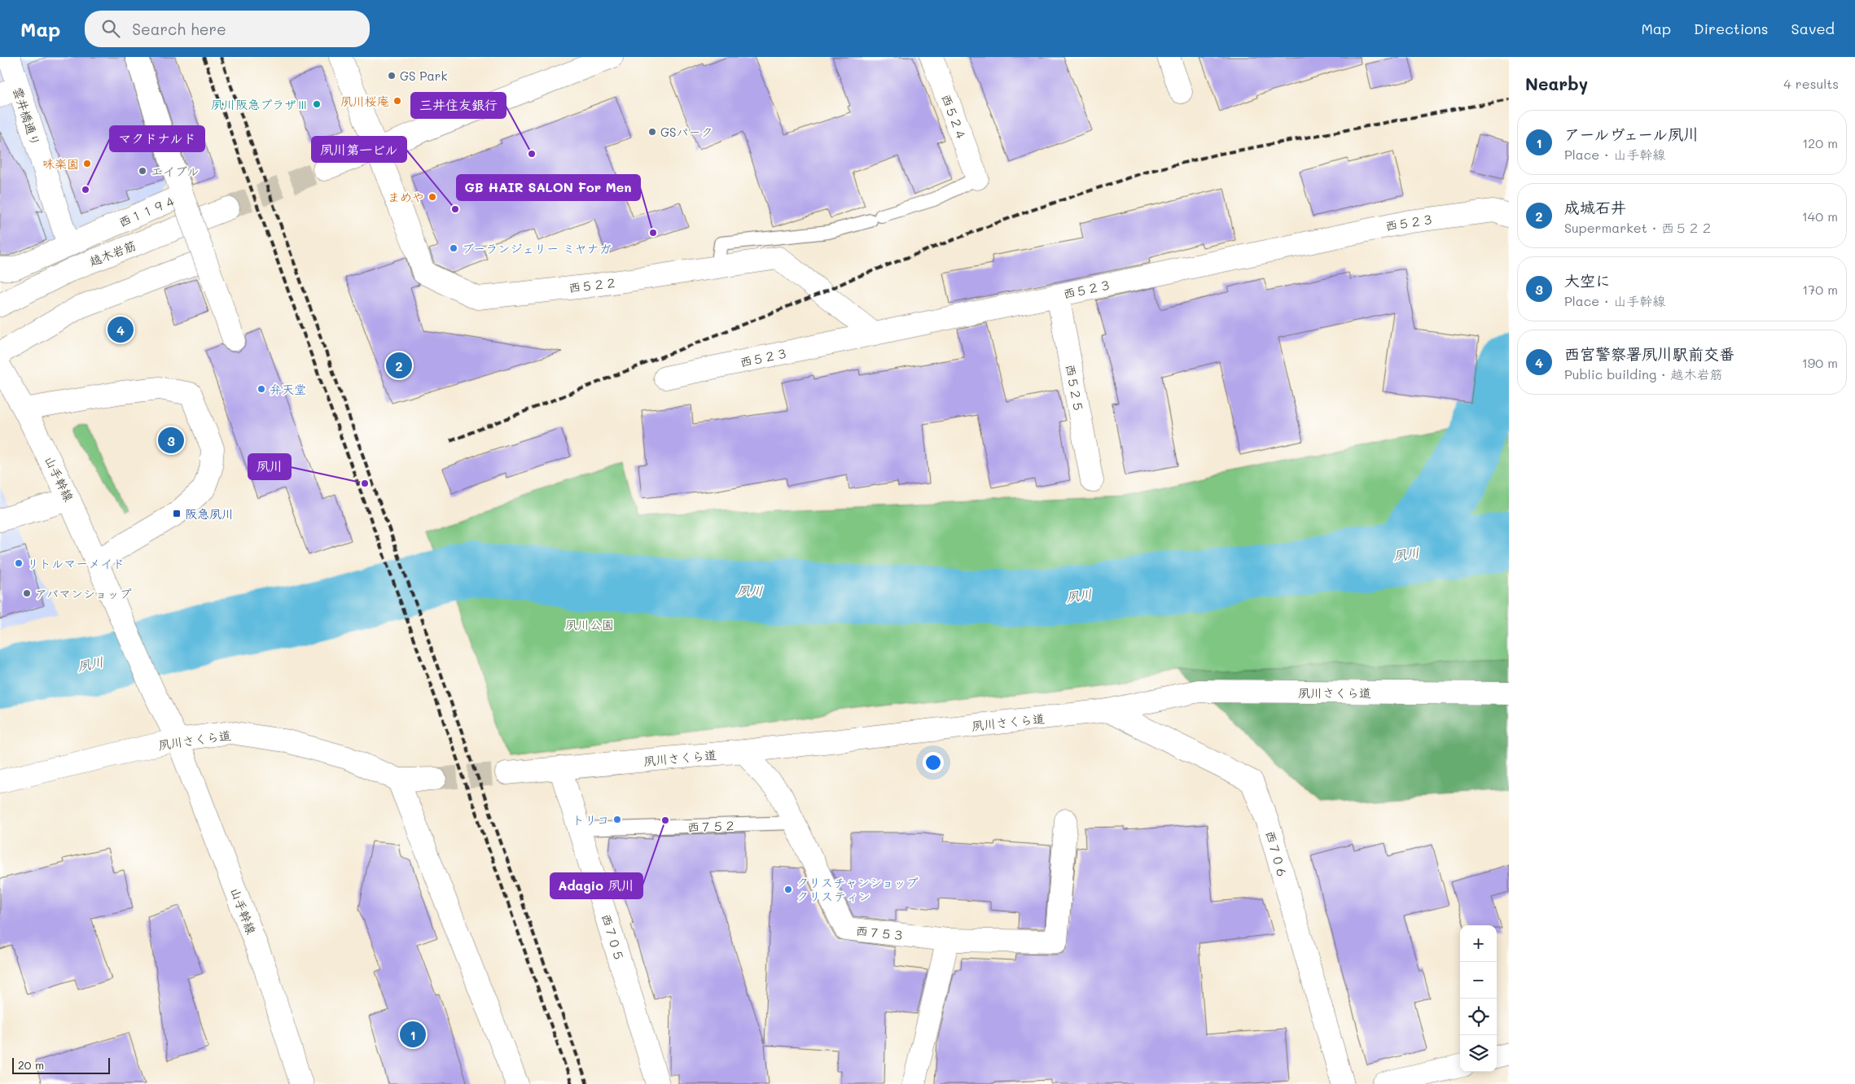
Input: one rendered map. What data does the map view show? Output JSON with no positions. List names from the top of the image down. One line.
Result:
{"streets":{"street":["雲井橋通り","西５２４","西１１９４","西５２３","越木岩筋","西５２２","西５２５","山手幹線","夙川さくら道","西７０６","西７５３","西７０５"],"lane":["西７５２"]},"crossings":[["雲井橋通り","西１１９４"],["西５２３","西５２２"],["西５２３","西５２５"],["山手幹線","夙川さくら道"],["夙川さくら道","西７０６"],["夙川さくら道","西７５３"],["夙川さくら道","西７０５"],["西７５２","西７５３"],["西７５２","西７０５"]],"water":["夙川"],"parks":["夙川公園"],"places":{"other":["GS Park","夙川桜庵","夙川阪急プラザⅢ","GSパーク","三井住友銀行","味楽園","エイブル","マクドナルド","まめや","夙川第一ビル","GB HAIR SALON For Men","ブーランジェリー ミヤナガ","弁天堂","夙川","リトルマーメイド","アパマンショップ","トリコ","Adagio 夙川","クリスチャンショップ クリスティン"],"transit":["阪急夙川"]},"scale_bar":"20 m","page":{"header":"Map","search":"Search here","nav":["Map","Directions","Saved"],"heading":["Nearby","4 results"],"list":[{"mark":"1","name":"アールヴェール夙川","note":"Place · 山手幹線","value":"120 m"},{"mark":"2","name":"成城石井","note":"Supermarket · 西５２２","value":"140 m"},{"mark":"3","name":"大空に","note":"Place · 山手幹線","value":"170 m"},{"mark":"4","name":"西宮警察署夙川駅前交番","note":"Public building · 越木岩筋","value":"190 m"}],"pins":["4","2","3","1"],"map_buttons":["+","−"],"scale":"20 m"}}
